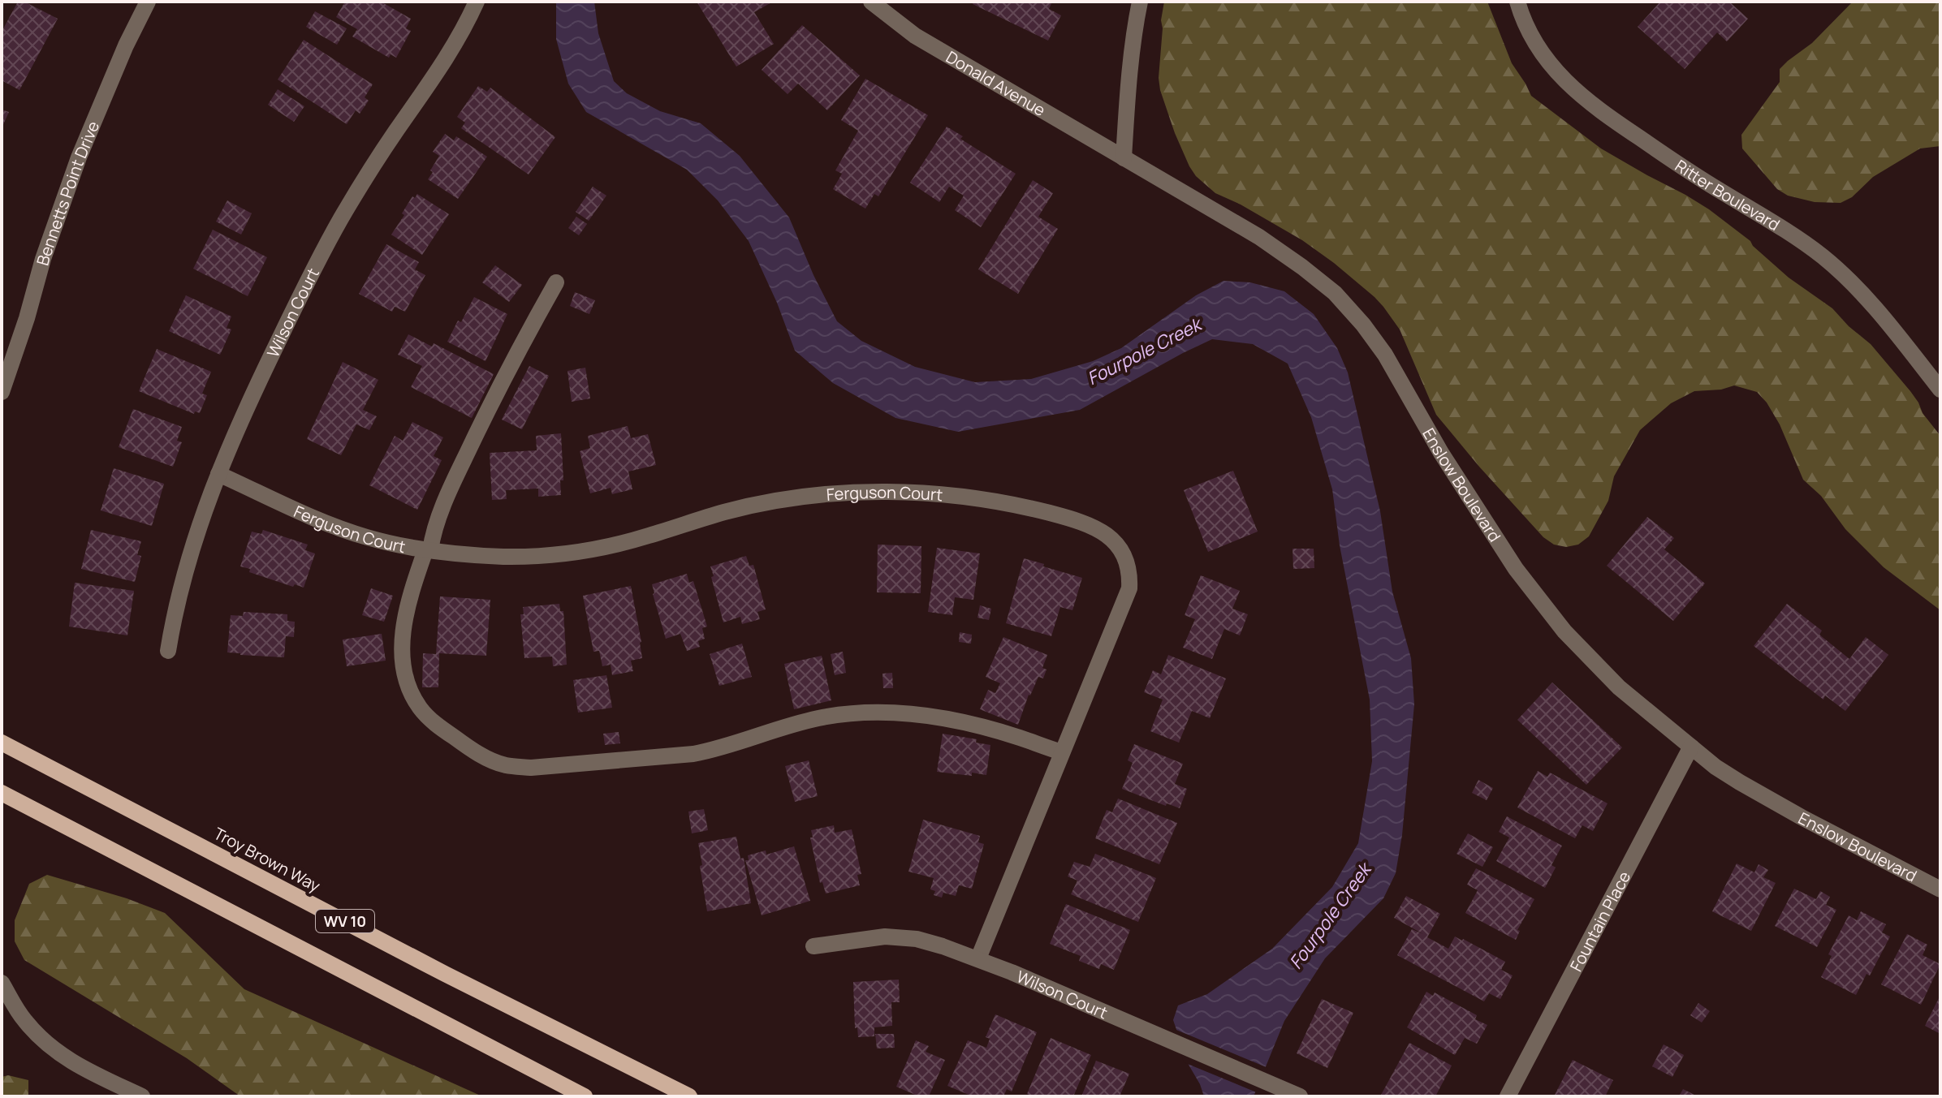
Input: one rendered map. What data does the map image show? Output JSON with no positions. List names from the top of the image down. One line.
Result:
{"streets":{"main road":["Troy Brown Way","WV 10"],"street":["Donald Avenue","Bennetts Point Drive","Ritter Boulevard","Wilson Court","Enslow Boulevard","Ferguson Court","Fountain Place"]},"crossings":[["Donald Avenue","Enslow Boulevard"],["Wilson Court","Ferguson Court"],["Enslow Boulevard","Fountain Place"]],"water":["Fourpole Creek"]}
